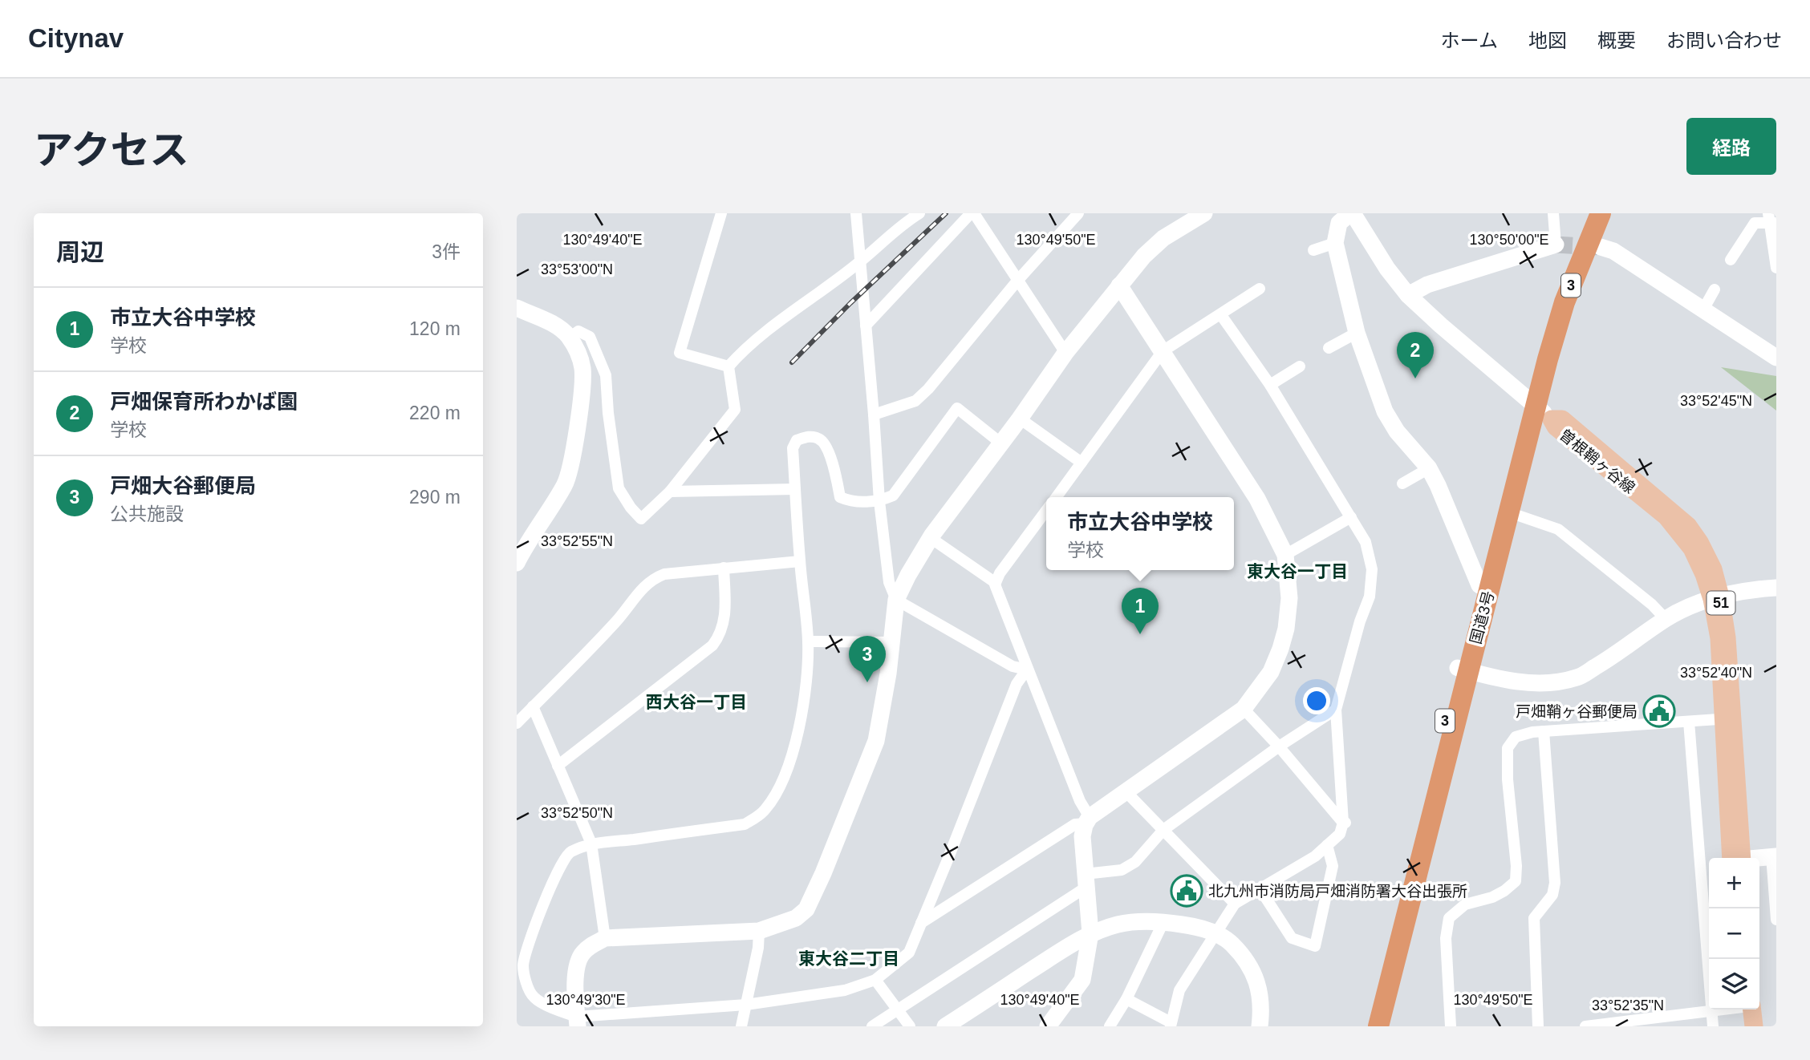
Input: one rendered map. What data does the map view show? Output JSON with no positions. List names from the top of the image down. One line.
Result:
{"streets":{"highway":["3","国道3号"],"main road":["曽根鞘ヶ谷線","51"]},"districts":["東大谷一丁目","西大谷一丁目","東大谷二丁目"],"places":{"public building":["戸畑鞘ヶ谷郵便局","北九州市消防局戸畑消防署大谷出張所"]},"page":{"header":"Citynav","nav":["ホーム","地図","概要","お問い合わせ"],"title":"アクセス","buttons":"経路","heading":["周辺","3件"],"list":[{"mark":"1","name":"市立大谷中学校","note":"学校","value":"120 m"},{"mark":"2","name":"戸畑保育所わかば園","note":"学校","value":"220 m"},{"mark":"3","name":"戸畑大谷郵便局","note":"公共施設","value":"290 m"}],"pins":["2","1","3"],"popup":["市立大谷中学校","学校"],"map_buttons":["+","−"]},"coordinates":["130°49'40\"E","130°49'50\"E","130°50'00\"E","33°53'00\"N","33°52'45\"N","33°52'55\"N","33°52'40\"N","33°52'50\"N","130°49'30\"E","33°52'35\"N"]}
